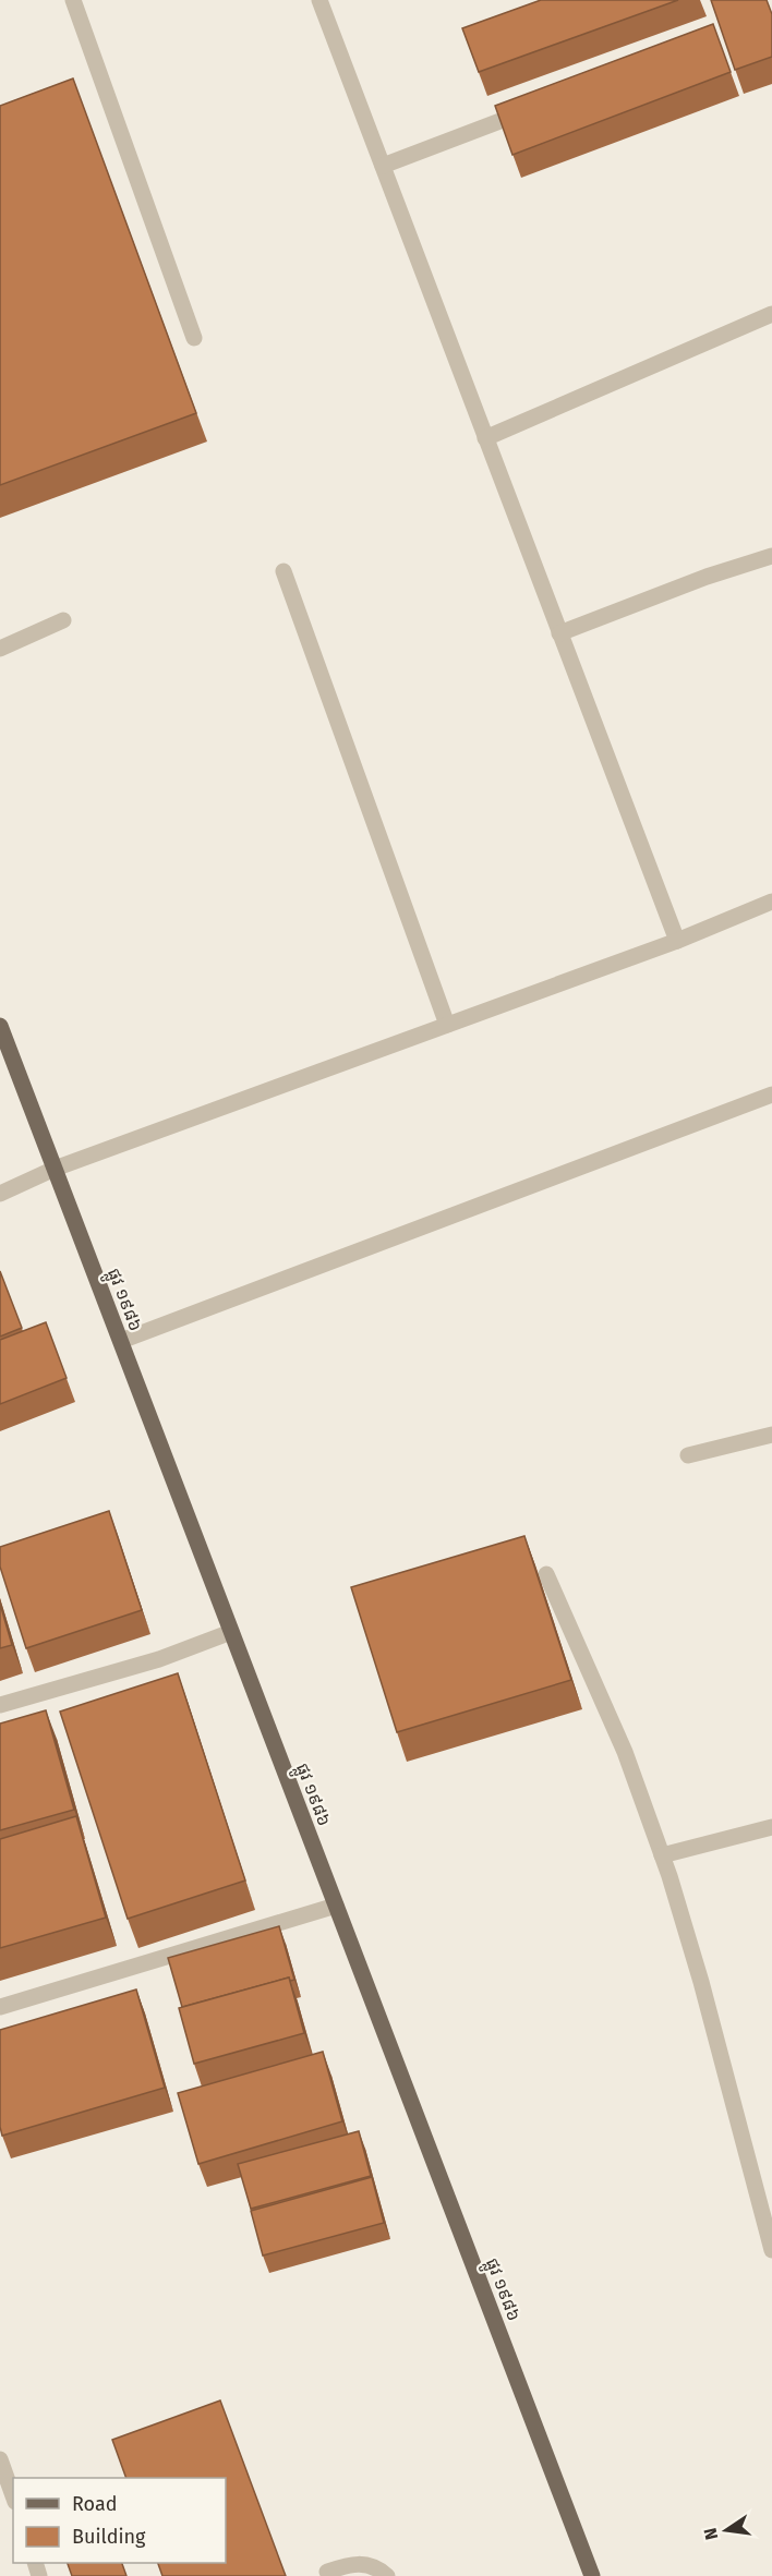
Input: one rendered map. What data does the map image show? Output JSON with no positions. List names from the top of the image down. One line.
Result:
{"streets":{"main road":["ផ្លូវ ១៩៨៦"]},"legend":["Road","Building"],"north":"left"}
